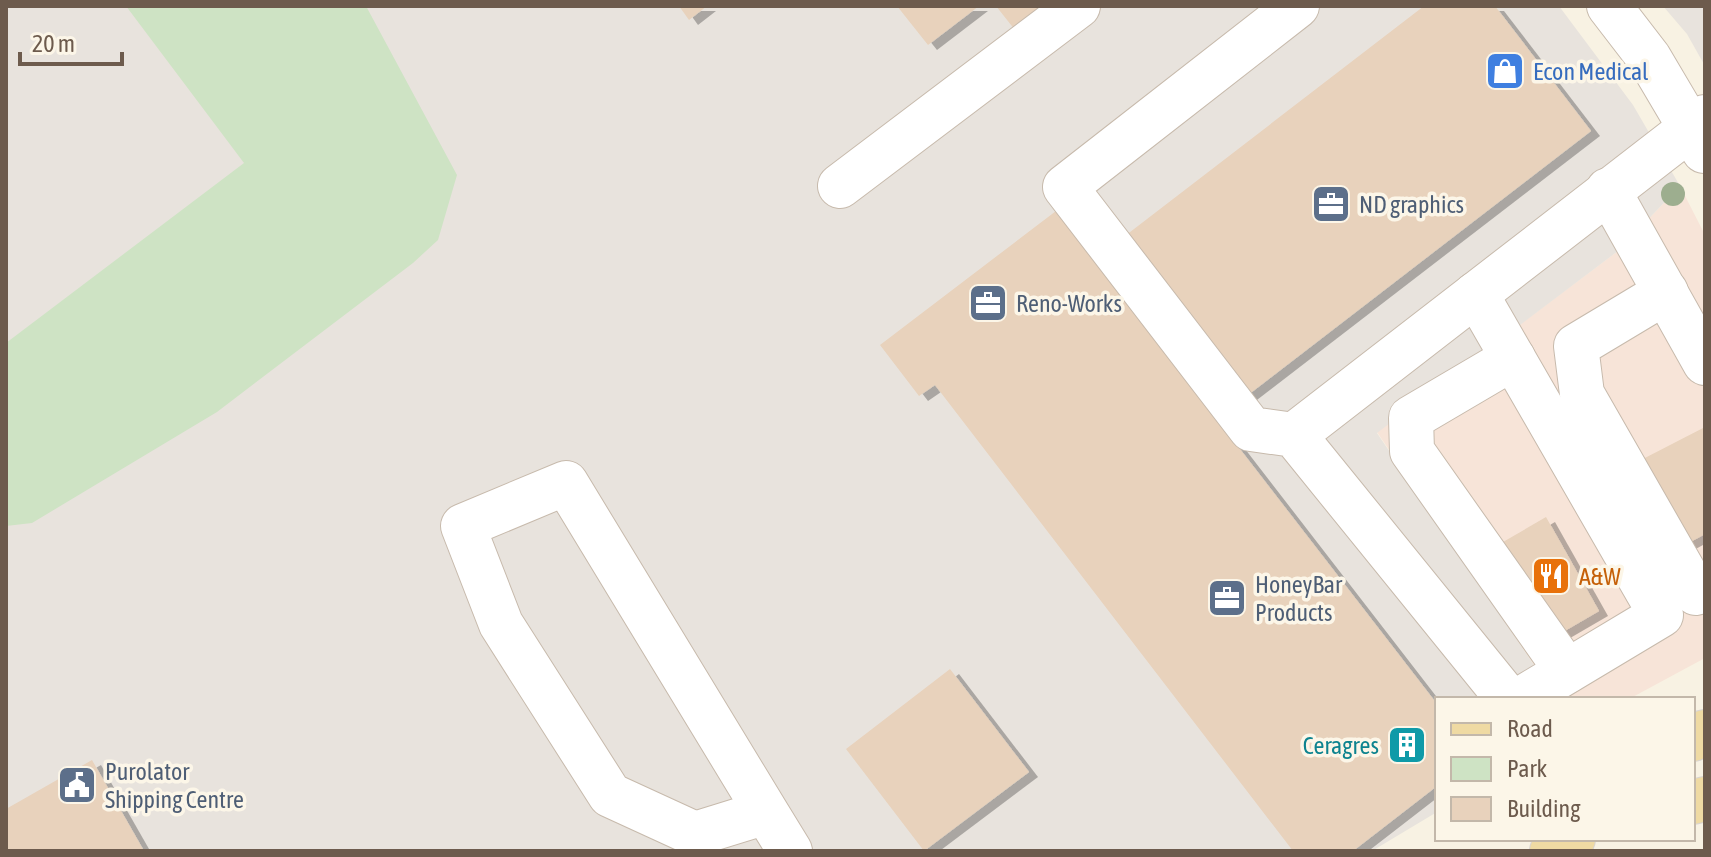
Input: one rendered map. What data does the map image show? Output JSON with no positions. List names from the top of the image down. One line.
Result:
{"places":{"shop":["Econ Medical"],"office":["ND graphics","Reno-Works","HoneyBar Products"],"restaurant":["A&W"],"building":["Ceragres"],"public building":["Purolator Shipping Centre"]},"legend":["Road","Park","Building"],"scale_bar":"20 m"}
